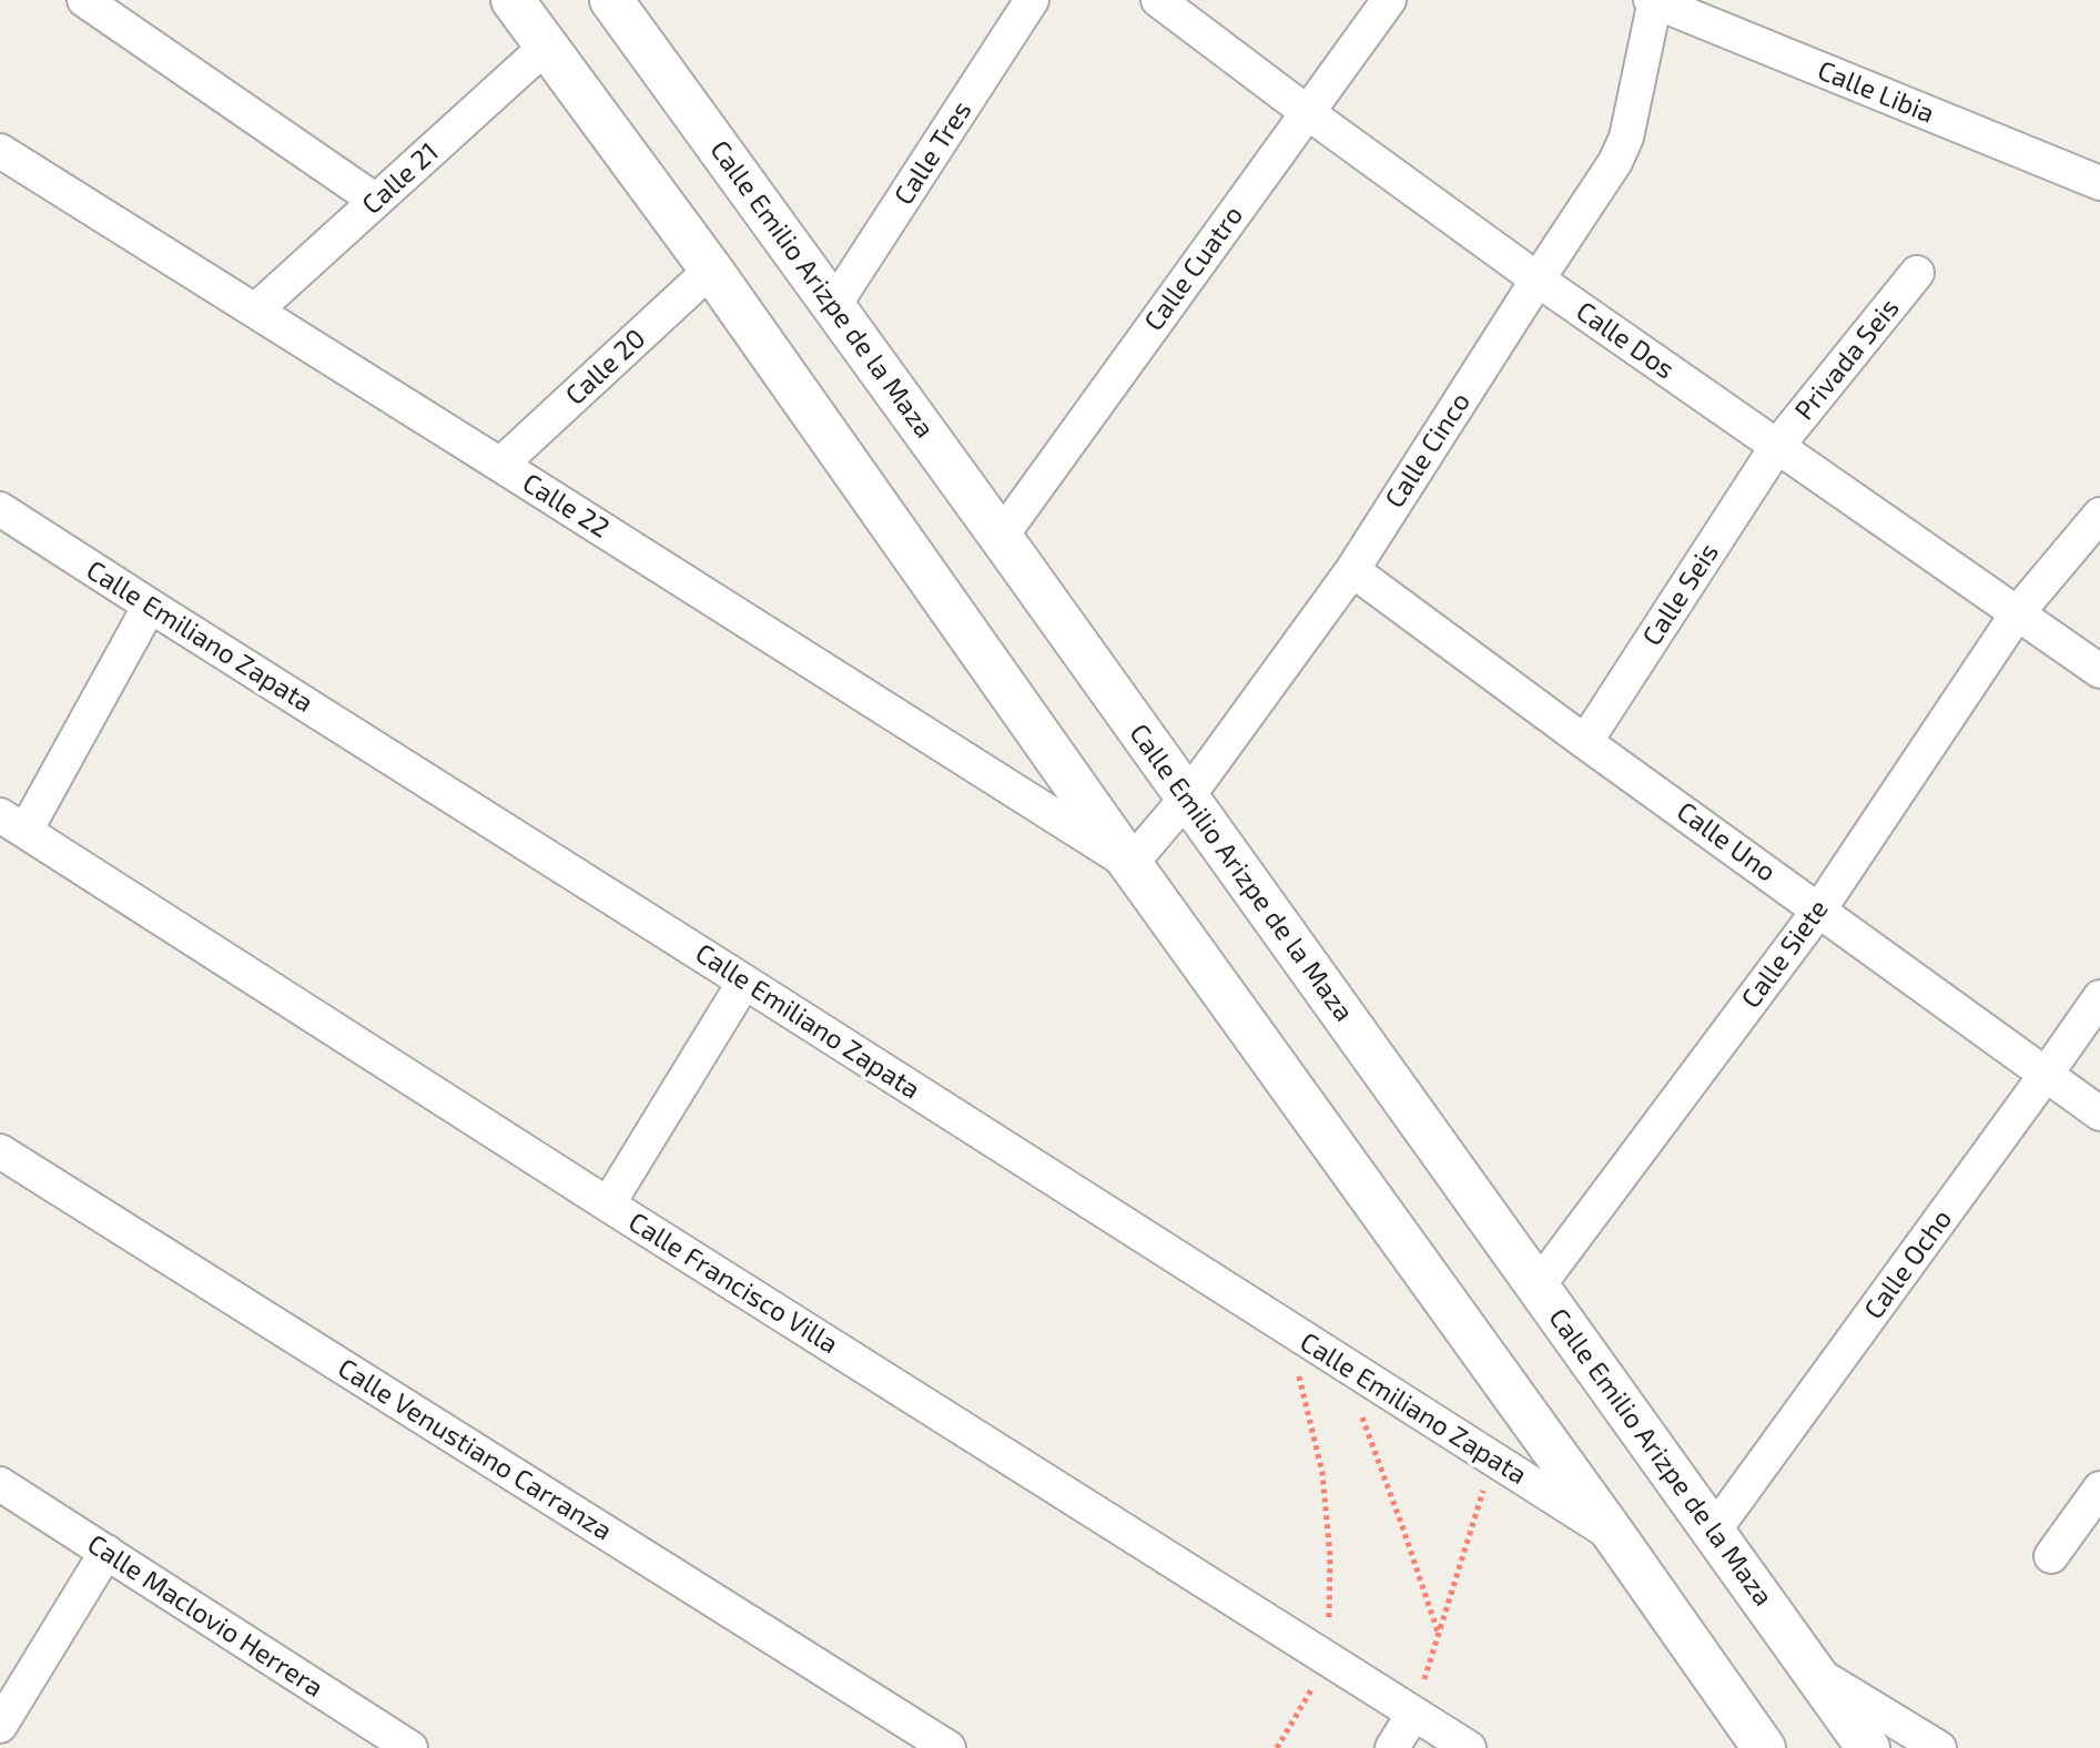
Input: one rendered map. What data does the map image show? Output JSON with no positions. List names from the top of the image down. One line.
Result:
{"streets":{"street":["Calle Libia","Calle Tres","Calle 21","Calle Cuatro","Calle Emilio Arizpe de la Maza","Calle Dos","Privada Seis","Calle 20","Calle Cinco","Calle 22","Calle Seis","Calle Emiliano Zapata","Calle Uno","Calle Siete","Calle Ocho","Calle Francisco Villa","Calle Venustiano Carranza","Calle Maclovio Herrera"]},"crossings":[["Calle Libia","Calle Cinco"],["Calle Tres","Calle Emilio Arizpe de la Maza"],["Calle 21","Calle 22"],["Calle Cuatro","Calle Emilio Arizpe de la Maza"],["Calle Cuatro","Calle Dos"],["Calle Emilio Arizpe de la Maza","Calle Cinco"],["Calle Emilio Arizpe de la Maza","Calle Siete"],["Calle Emilio Arizpe de la Maza","Calle Ocho"],["Calle Dos","Privada Seis"],["Calle Dos","Calle Cinco"],["Calle Dos","Calle Seis"],["Calle Dos","Calle Siete"],["Privada Seis","Calle Seis"],["Calle 20","Calle 22"],["Calle Cinco","Calle 22"],["Calle Cinco","Calle Uno"],["Calle Seis","Calle Uno"],["Calle Uno","Calle Siete"],["Calle Uno","Calle Ocho"]]}
